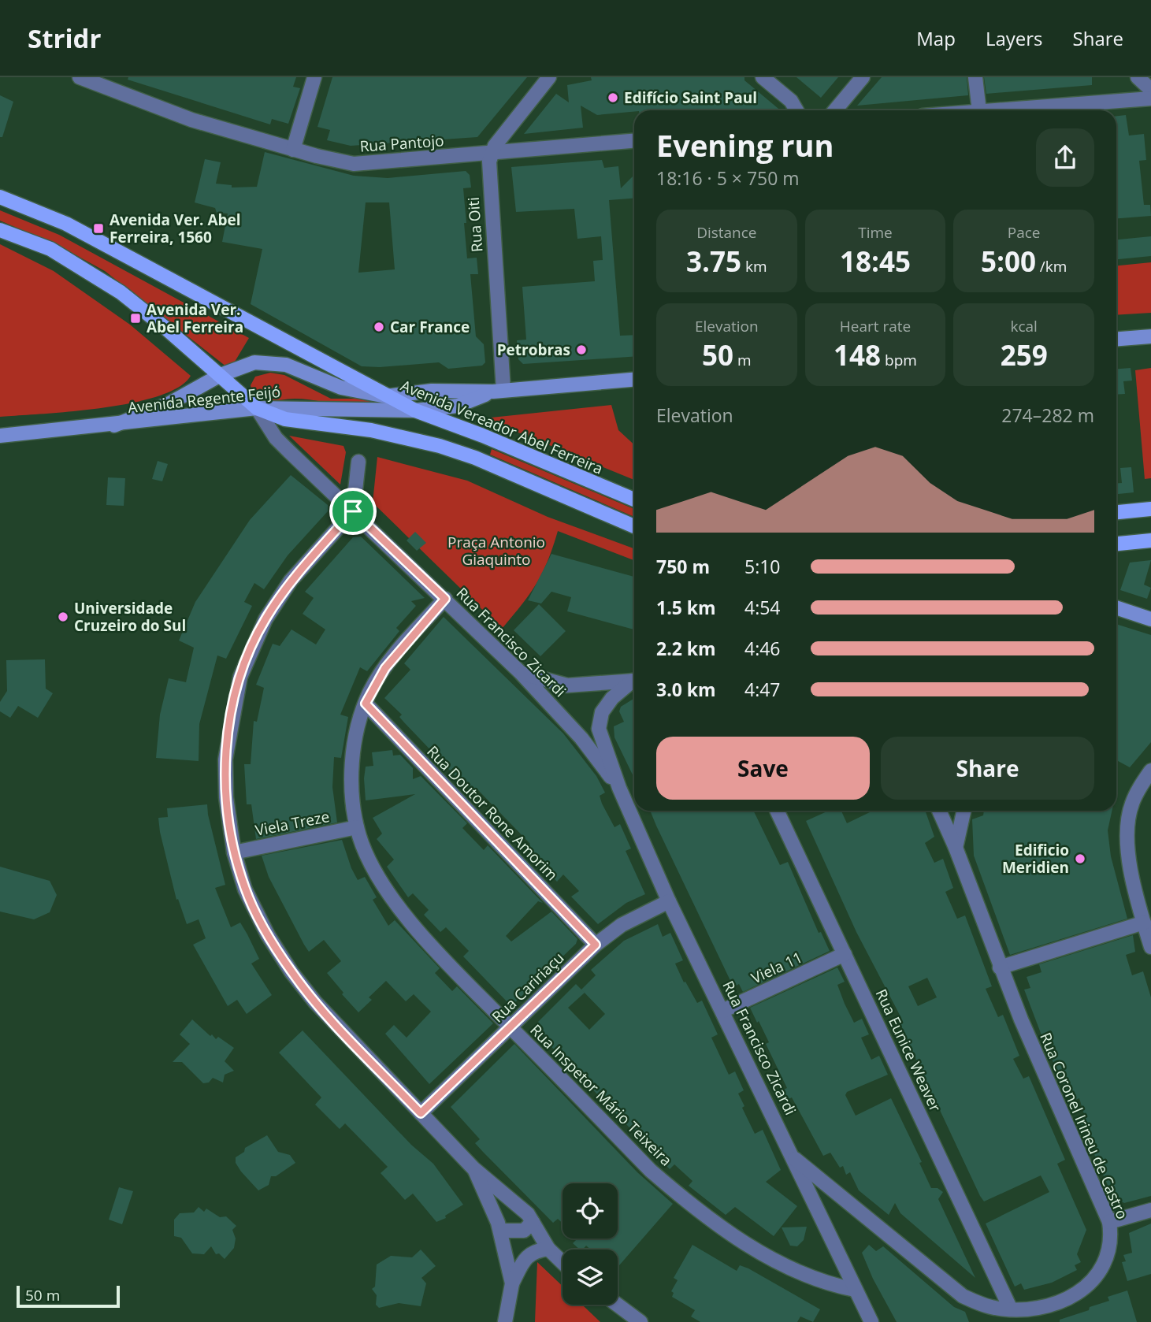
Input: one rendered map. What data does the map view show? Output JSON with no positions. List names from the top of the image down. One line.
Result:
{"streets":{"main road":["Avenida Regente Feijó","Avenida Vereador Abel Ferreira"],"street":["Rua Pantojo","Rua Oiti","Rua Francisco Zicardi","Rua Doutor Rone Amorim","Viela Treze","Viela 11","Rua Caririaçu","Rua Eunice Weaver","Rua Inspetor Mário Teixeira","Rua Coronel Irineu de Castro"]},"crossings":[["Rua Pantojo","Rua Oiti"],["Rua Oiti","Avenida Regente Feijó"],["Avenida Regente Feijó","Avenida Vereador Abel Ferreira"],["Avenida Regente Feijó","Rua Francisco Zicardi"],["Rua Francisco Zicardi","Viela 11"],["Rua Francisco Zicardi","Rua Caririaçu"],["Rua Francisco Zicardi","Rua Inspetor Mário Teixeira"],["Rua Francisco Zicardi","Rua Coronel Irineu de Castro"],["Rua Doutor Rone Amorim","Rua Caririaçu"],["Rua Doutor Rone Amorim","Rua Inspetor Mário Teixeira"],["Viela Treze","Rua Inspetor Mário Teixeira"],["Viela 11","Rua Eunice Weaver"],["Rua Caririaçu","Rua Inspetor Mário Teixeira"],["Rua Eunice Weaver","Rua Coronel Irineu de Castro"]],"parks":["Praça Antonio Giaquinto"],"places":{"other":["Edifício Saint Paul","Car France","Petrobras","Universidade Cruzeiro do Sul","Edificio Meridien"],"transit":["Avenida Ver. Abel Ferreira, 1560","Avenida Ver. Abel Ferreira"]},"scale_bar":"50 m","page":{"header":"Stridr","nav":["Map","Layers","Share"],"heading":["Evening run","18:16 · 5 × 750 m"],"stats":[["Distance","3.75 km"],["Time","18:45"],["Pace","5:00 /km"],["Elevation","50 m"],["Heart rate","148 bpm"],["kcal","259"]],"chart":["Elevation","274–282 m"],"list":[{"name":"750 m","note":"5:10"},{"name":"1.5 km","note":"4:54"},{"name":"2.2 km","note":"4:46"},{"name":"3.0 km","note":"4:47"}],"buttons":["Save","Share"],"scale":"50 m"}}
